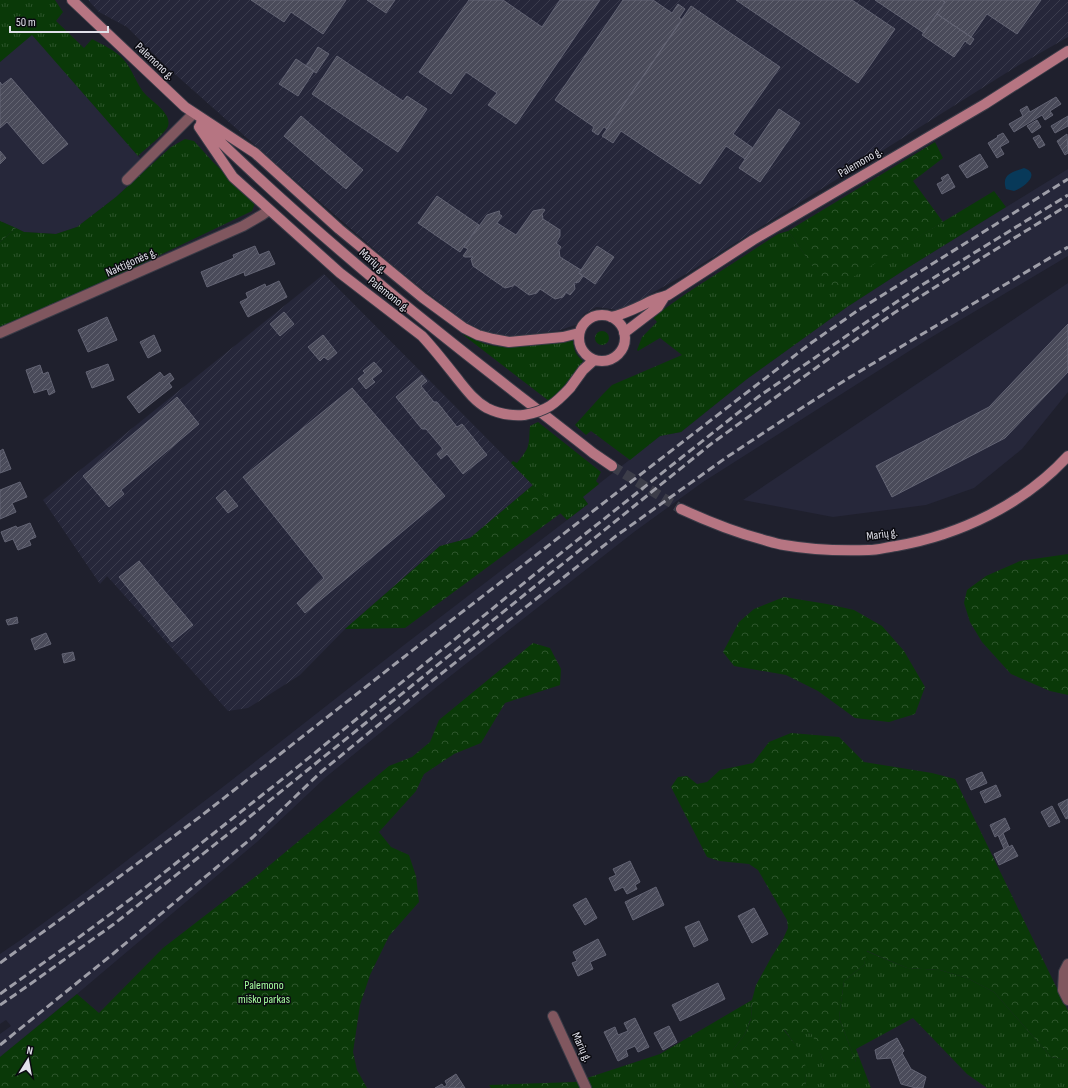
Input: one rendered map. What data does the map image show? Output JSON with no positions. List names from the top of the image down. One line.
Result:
{"streets":{"street":["Palemono g.","Marių g.","Naktigonės g."]},"crossings":[["Palemono g.","Marių g."],["Palemono g.","Naktigonės g."]],"parks":["Palemono miško parkas"],"scale_bar":"50 m","north":"top"}
